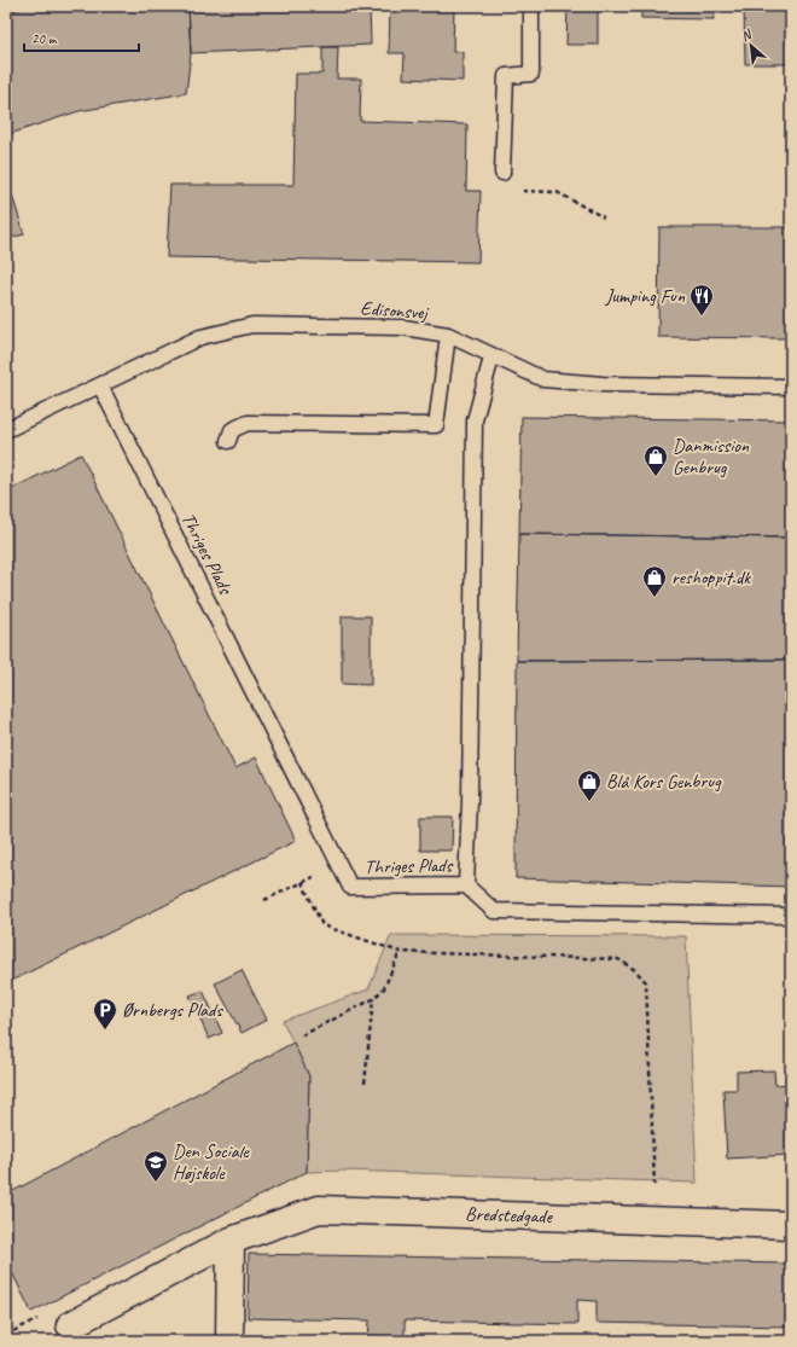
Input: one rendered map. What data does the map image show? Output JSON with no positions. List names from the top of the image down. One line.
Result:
{"streets":{"street":["Bredstedgade"],"lane":["Edisonsvej","Thriges Plads"]},"crossings":[["Edisonsvej","Thriges Plads"]],"places":{"restaurant":["Jumping Fun"],"shop":["Danmission Genbrug","reshoppit.dk","Blå Kors Genbrug"],"parking":["Ørnbergs Plads"],"school or university":["Den Sociale Højskole"]},"scale_bar":"20 m","north":"top left"}
